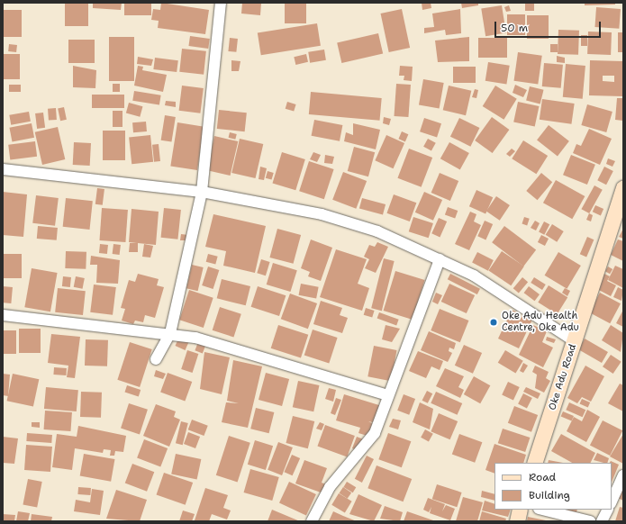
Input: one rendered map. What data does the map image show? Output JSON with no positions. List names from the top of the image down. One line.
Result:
{"streets":{"street":["Oke Adu Road"]},"places":["Oke Adu Health Centre, Oke Adu"],"legend":["Road","Building"],"scale_bar":"50 m"}
